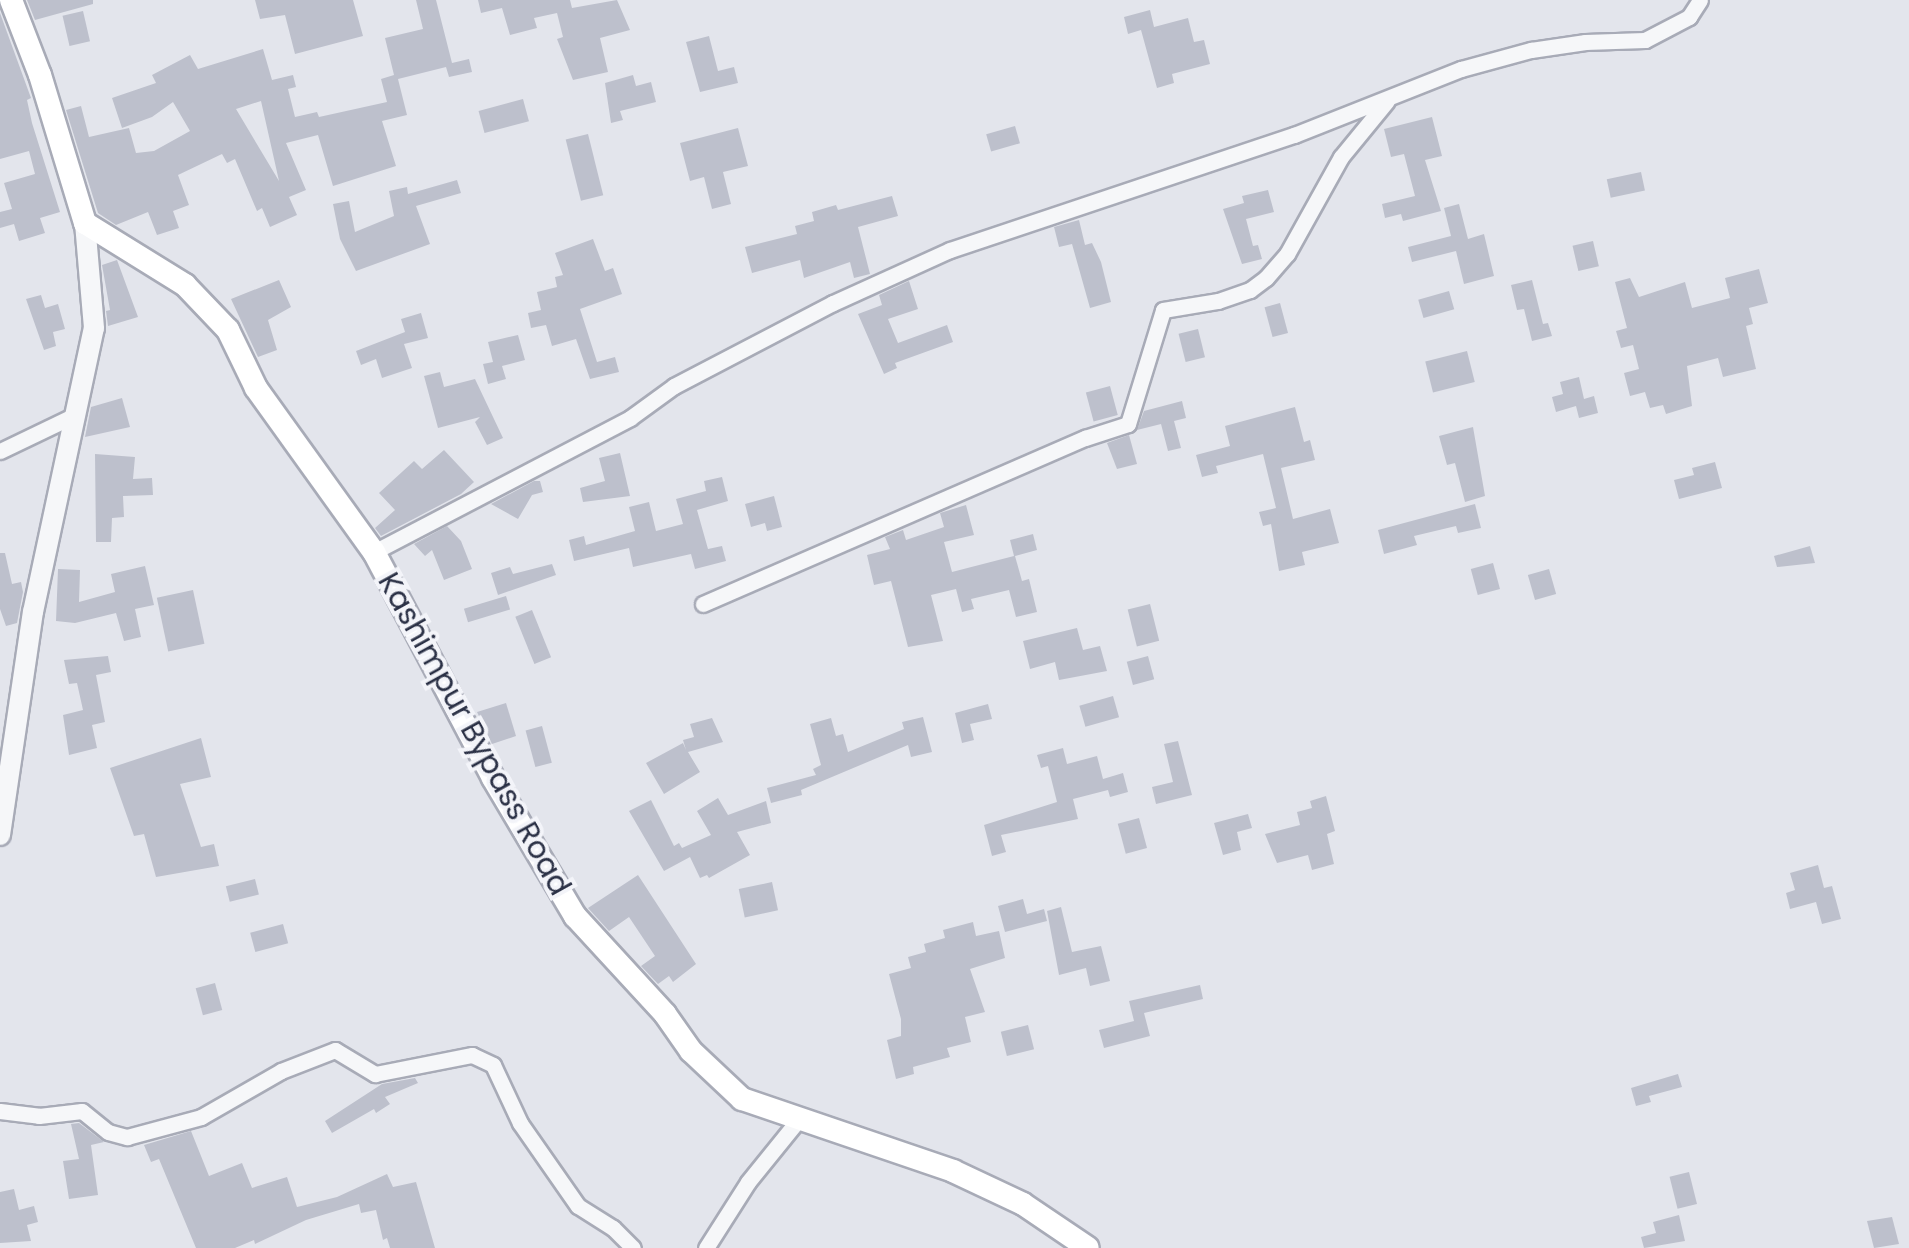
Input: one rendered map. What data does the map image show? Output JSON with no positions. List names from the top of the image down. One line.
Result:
{"streets":{"main road":["Kashimpur Bypass Road"]}}
